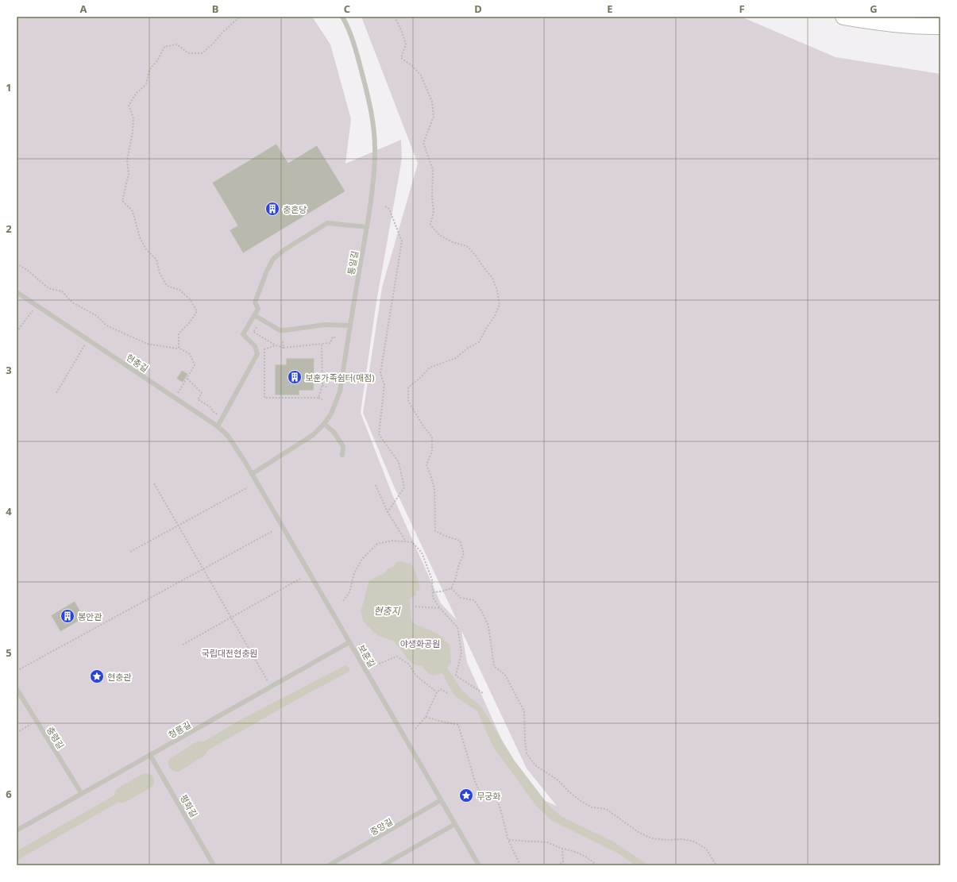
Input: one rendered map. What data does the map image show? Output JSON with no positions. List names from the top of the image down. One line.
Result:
{"streets":{"lane":["통일길","현충길","보훈길","청룡길","충령길","평화길","중앙길"]},"crossings":[["통일길","보훈길"],["현충길","보훈길"],["보훈길","청룡길"],["보훈길","중앙길"],["청룡길","충령길"],["청룡길","평화길"]],"water":["현충지"],"parks":["야생화공원","국립대전현충원"],"places":{"building":["충혼당","보훈가족쉼터(매점)","봉안관"],"place":["현충관","무궁화"]},"grid":{"columns":["A","B","C","D","E","F","G"],"rows":["1","2","3","4","5","6"]}}
